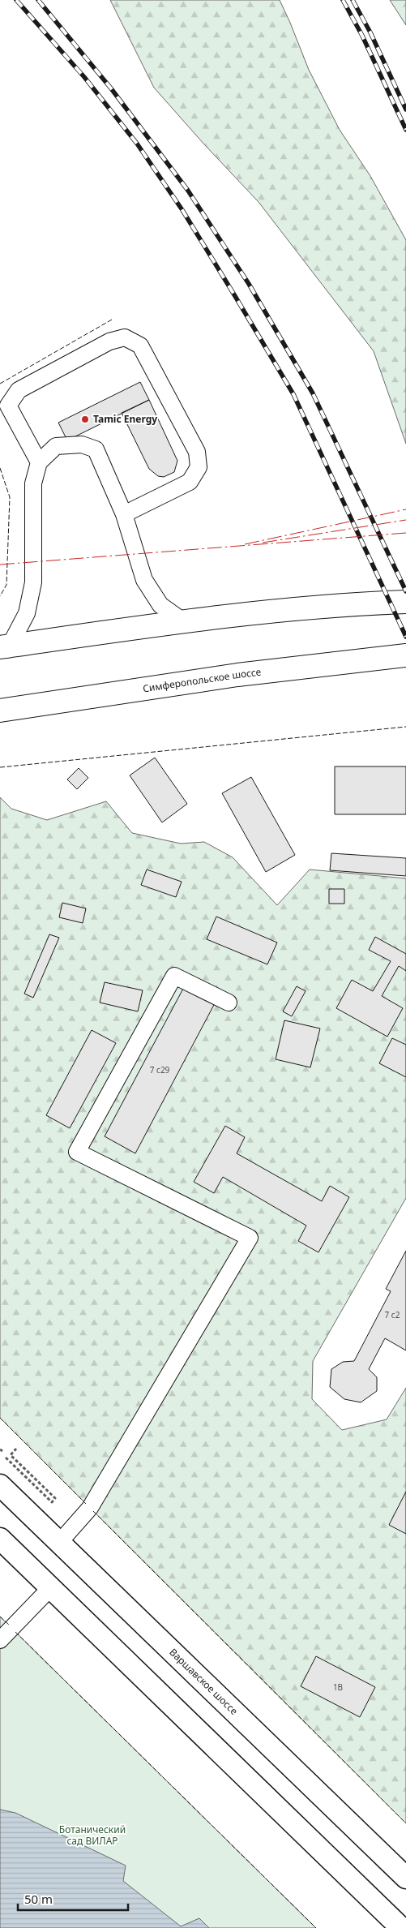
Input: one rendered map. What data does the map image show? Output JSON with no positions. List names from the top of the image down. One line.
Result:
{"streets":{"highway":["Симферопольское шоссе"],"main road":["Варшавское шоссе"]},"parks":["Ботанический сад ВИЛАР"],"places":["Tamic Energy"],"house_numbers":["7 с29","7 с2","1В"],"scale_bar":"50 m"}
